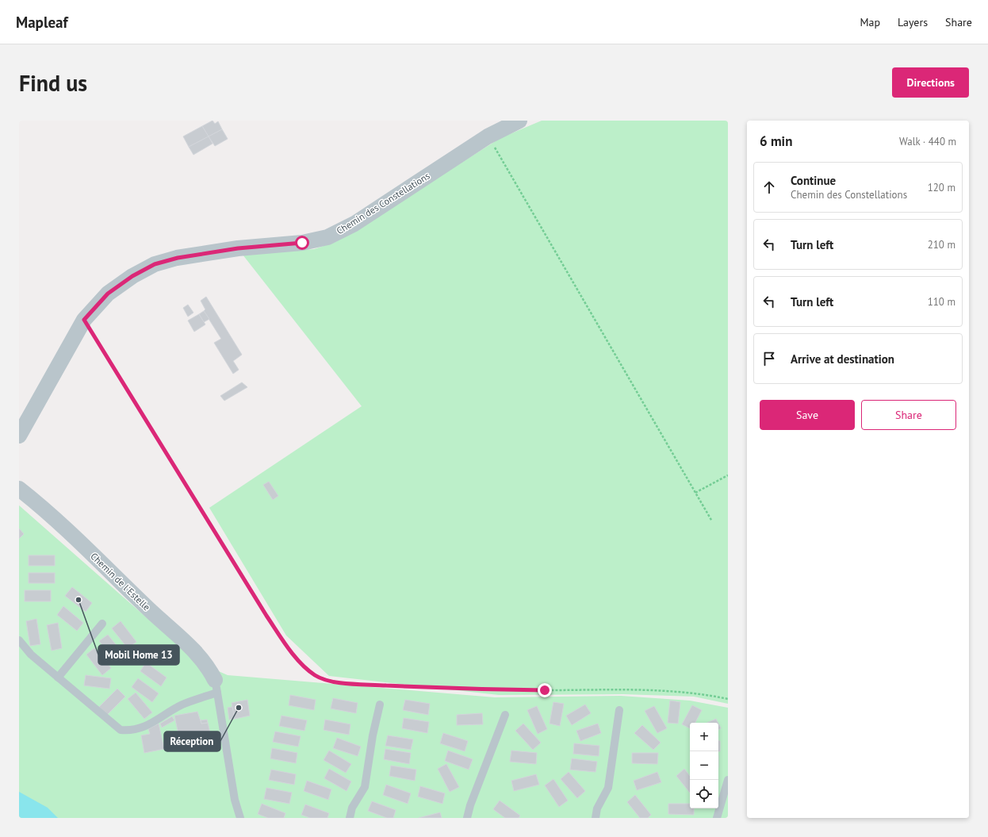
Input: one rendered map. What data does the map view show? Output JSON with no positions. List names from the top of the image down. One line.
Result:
{"streets":{"street":["Chemin des Constellations","Chemin de l'Estelle"]},"places":["Mobil Home 13","Réception"],"page":{"header":"Mapleaf","nav":["Map","Layers","Share"],"buttons":["Directions",["Save","Share"]],"title":"Find us","heading":["6 min","Walk · 440 m"],"list":[["Continue","Chemin des Constellations","120 m"],["Turn left","210 m"],["Turn left","110 m"],"Arrive at destination"],"map_buttons":["+","−"]}}
